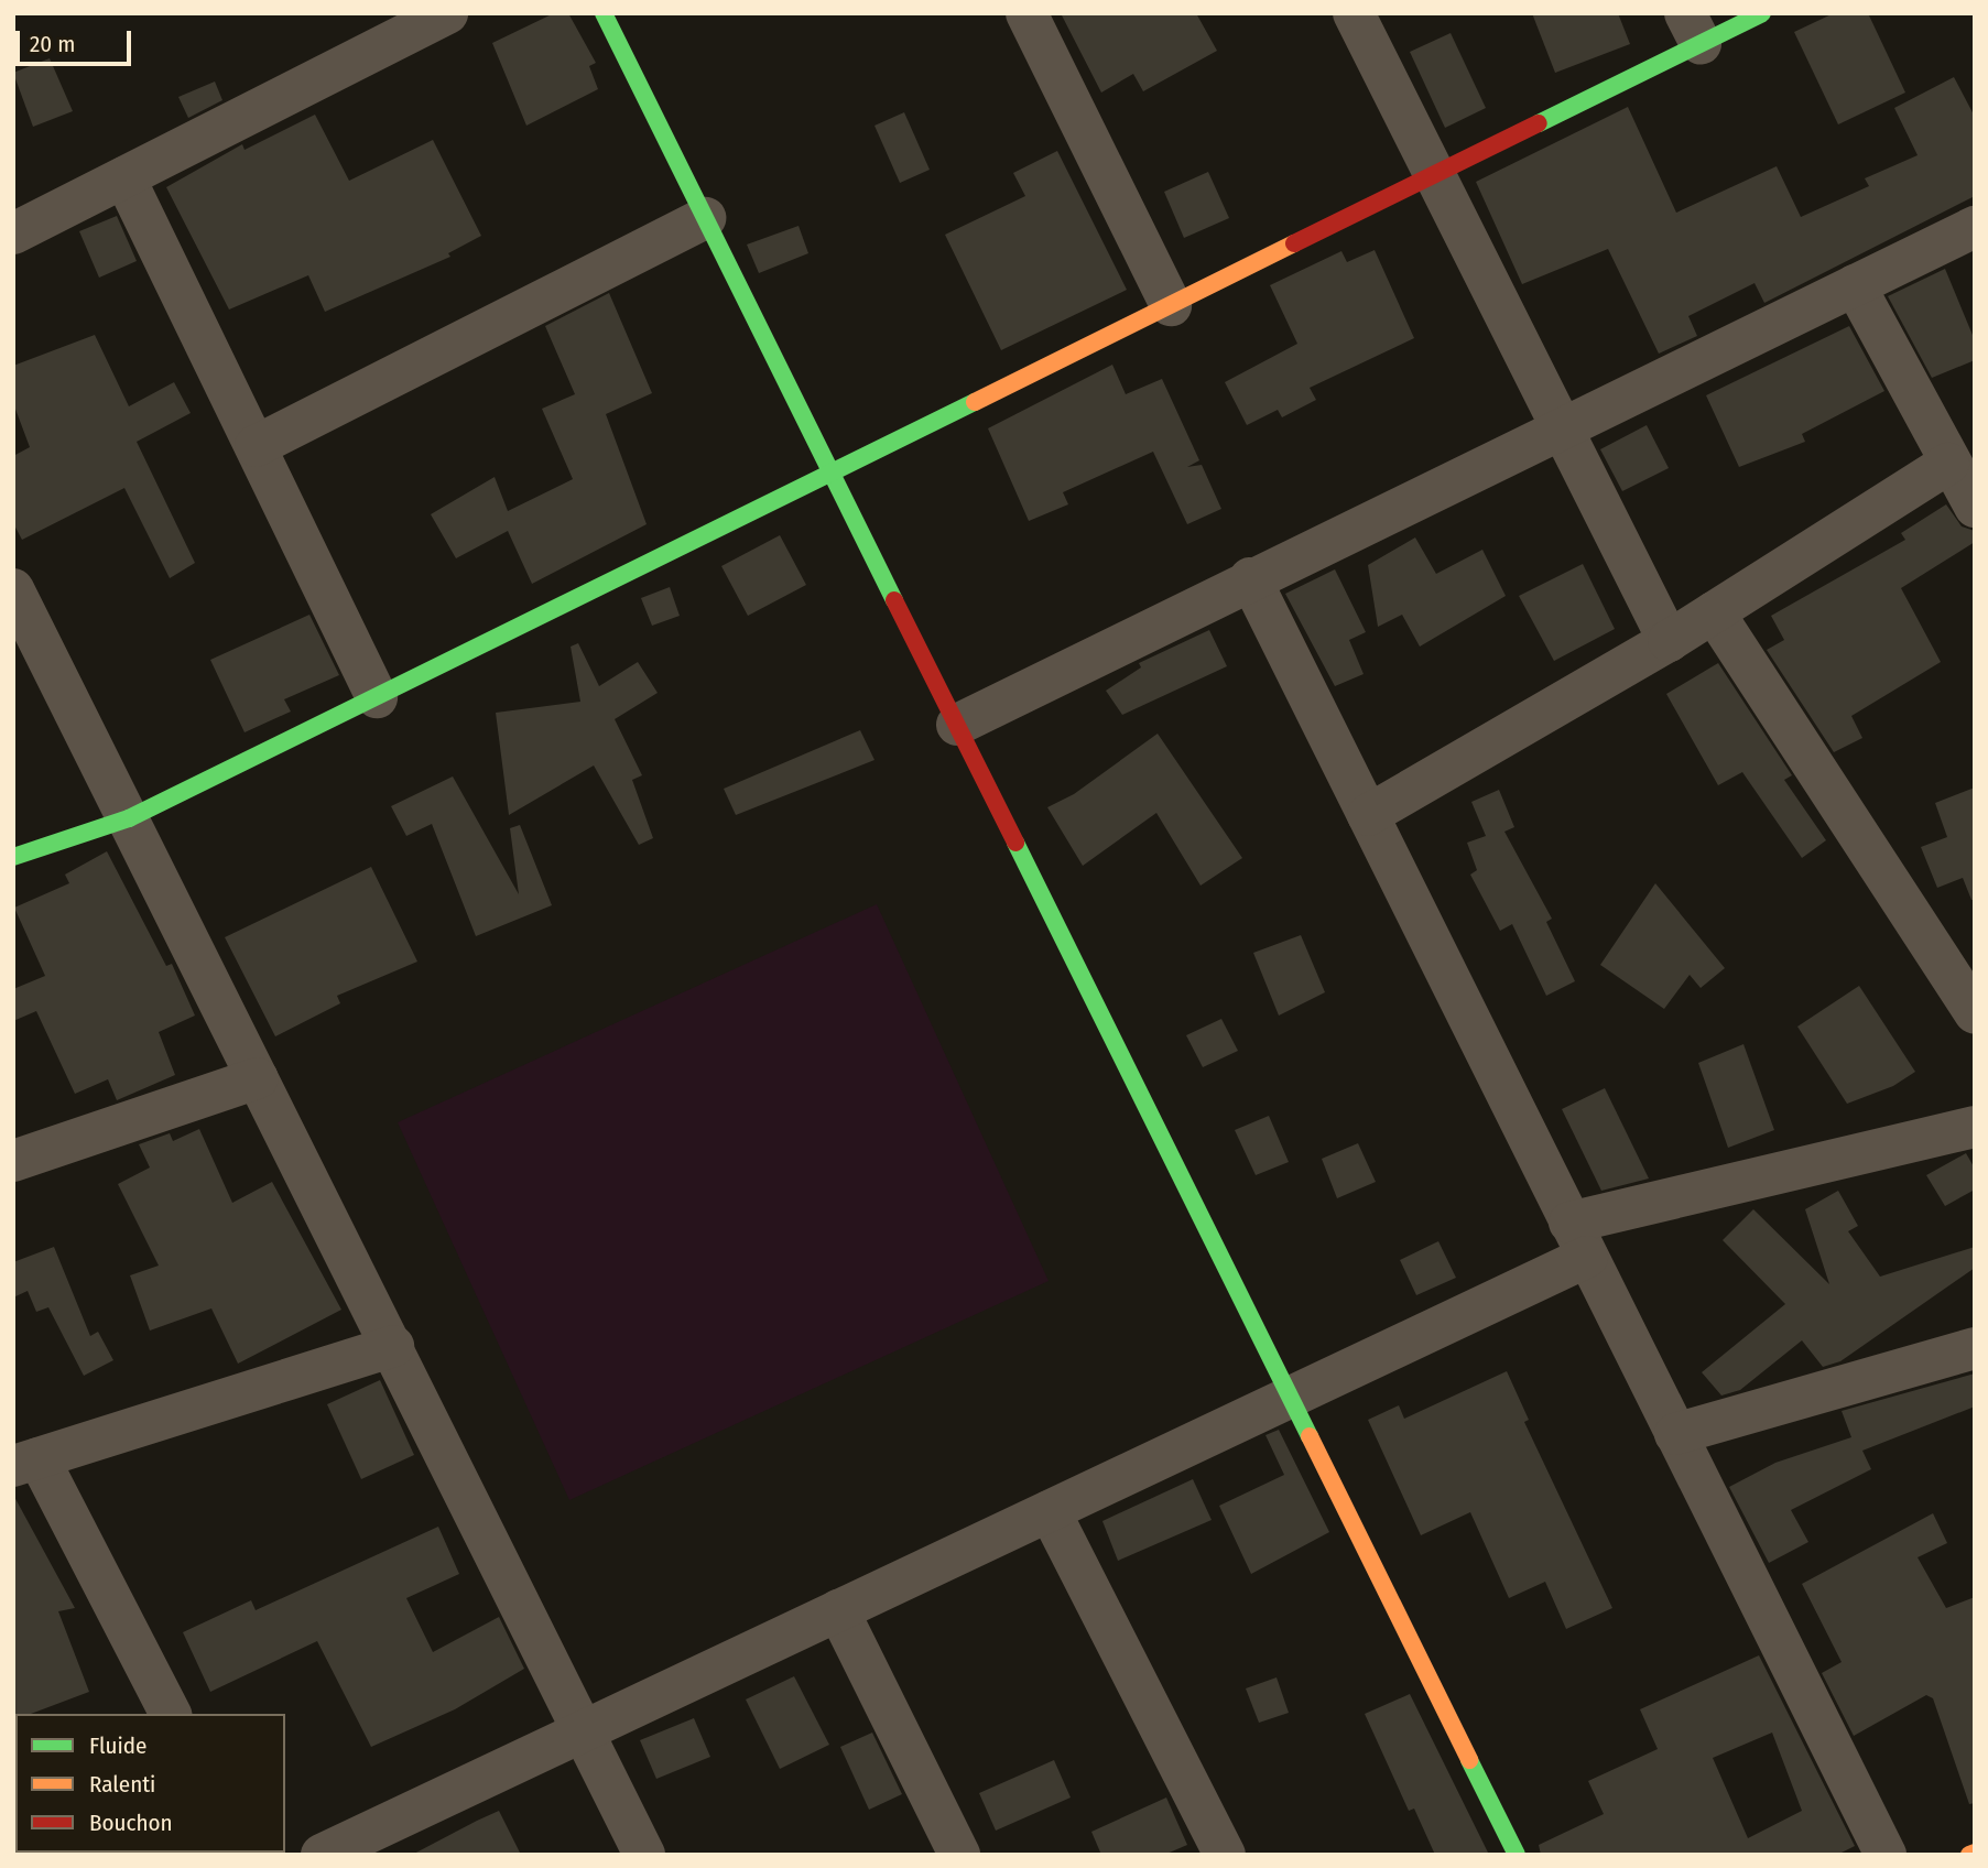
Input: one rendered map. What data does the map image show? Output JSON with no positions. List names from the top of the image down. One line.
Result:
{"legend":["Fluide","Ralenti","Bouchon"],"scale_bar":"20 m"}
